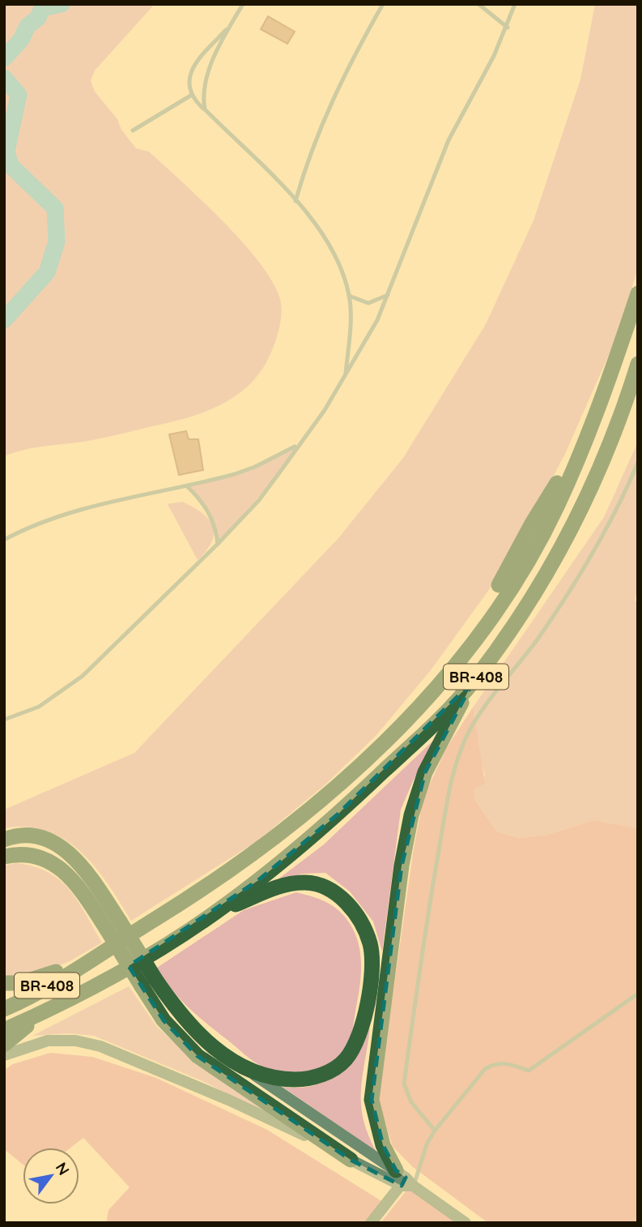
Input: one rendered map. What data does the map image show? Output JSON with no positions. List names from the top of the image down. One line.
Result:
{"streets":{"highway":["BR-408"]},"north":"top right"}
